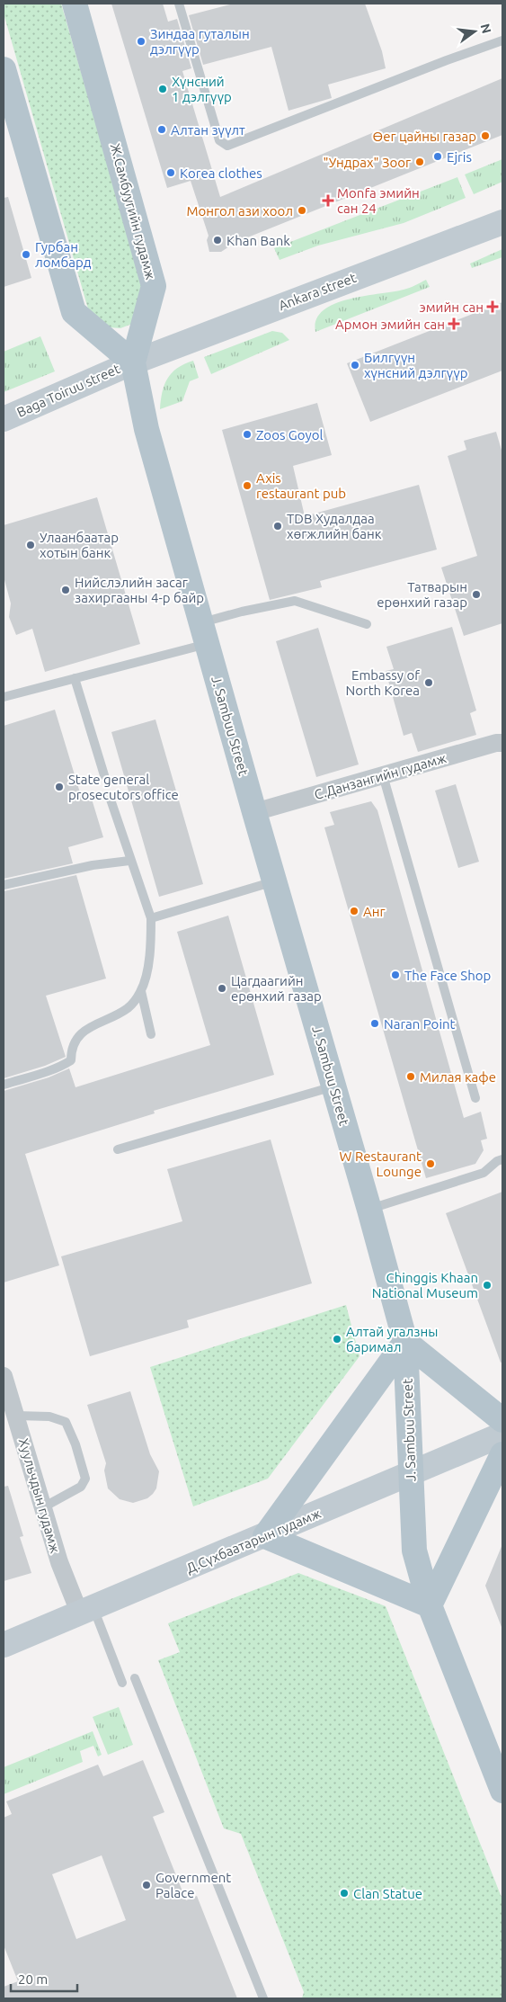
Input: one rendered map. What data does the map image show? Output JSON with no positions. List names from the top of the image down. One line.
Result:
{"streets":{"main road":["Ж.Самбуугийн гудамж","Ankara street","Baga Toiruu street","J. Sambuu Street","Д.Сүхбаатарын гудамж"],"street":["С.Данзангийн гудамж","Хуульчдын гудамж"]},"crossings":[["Ж.Самбуугийн гудамж","Ankara street"],["Ж.Самбуугийн гудамж","Baga Toiruu street"],["Ж.Самбуугийн гудамж","J. Sambuu Street"],["Ankara street","Baga Toiruu street"],["Ankara street","J. Sambuu Street"],["Baga Toiruu street","J. Sambuu Street"],["J. Sambuu Street","С.Данзангийн гудамж"],["J. Sambuu Street","Д.Сүхбаатарын гудамж"],["Хуульчдын гудамж","Д.Сүхбаатарын гудамж"]],"places":{"other":["Зиндаа гуталын дэлгүүр","Хүнсний 1 дэлгүүр","Алтан зүүлт","Өег цайны газар","Ejris","\"Ундрах\" Зоог","Korea clothes","Монгол ази хоол","Khan Bank","Гурбан ломбард","Билгүүн хүнсний дэлгүүр","Zoos Goyol","Axis restaurant pub","TDB Худалдаа хөгжлийн банк","Улаанбаатар хотын банк","Нийслэлийн засаг захиргааны 4-р байр","Татварын ерөнхий газар","Embassy of North Korea","State general prosecutors office","Анг","The Face Shop","Цагдаагийн ерөнхий газар","Naran Point","Милая кафе","W Restaurant Lounge","Chinggis Khaan National Museum","Алтай угалзны баримал","Government Palace","Clan Statue"],"health":["Monfa эмийн сан 24","эмийн сан","Армон эмийн сан"]},"scale_bar":"20 m","north":"right"}
